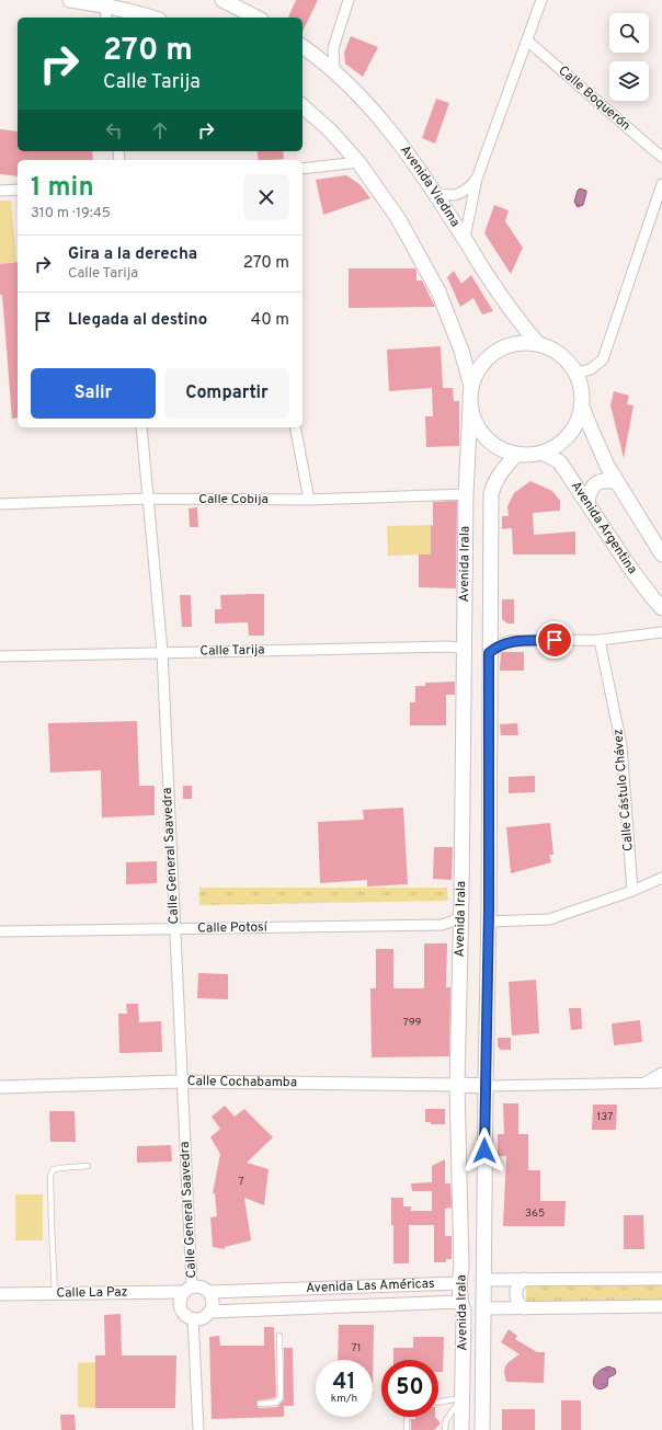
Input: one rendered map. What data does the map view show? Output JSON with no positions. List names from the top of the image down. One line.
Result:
{"streets":{"main road":["Avenida Viedma","Avenida Argentina","Avenida Irala","Calle Cochabamba","Avenida Las Américas"],"street":["Calle Boquerón","Calle Cobija","Calle Tarija","Calle Cástulo Chávez","Calle General Saavedra","Calle Potosí","Calle La Paz"]},"crossings":[["Avenida Viedma","Avenida Argentina"],["Avenida Viedma","Avenida Irala"],["Calle Cobija","Avenida Irala"],["Calle Cobija","Calle General Saavedra"],["Avenida Argentina","Avenida Irala"],["Avenida Irala","Calle Tarija"],["Avenida Irala","Calle Potosí"],["Avenida Irala","Calle Cochabamba"],["Avenida Irala","Avenida Las Américas"],["Calle Tarija","Calle General Saavedra"],["Calle General Saavedra","Calle Potosí"],["Calle General Saavedra","Calle Cochabamba"],["Calle General Saavedra","Avenida Las Américas"],["Calle General Saavedra","Calle La Paz"],["Avenida Las Américas","Calle La Paz"]],"house_numbers":["799","137","7","365","71"],"page":{"turn":["270 m","Calle Tarija"],"heading":["1 min","310 m · 19:45"],"list":[{"name":"Gira a la derecha","note":"Calle Tarija","value":"270 m"},{"name":"Llegada al destino","value":"40 m"}],"buttons":["Salir","Compartir"],"speed":"41 km/h","limit":"50"}}
